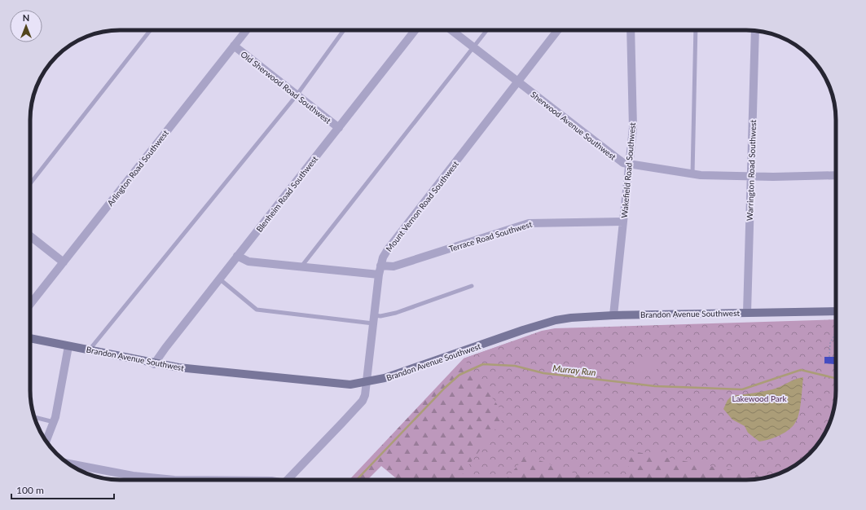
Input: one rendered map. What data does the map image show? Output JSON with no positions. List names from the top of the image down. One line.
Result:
{"streets":{"main road":["Brandon Avenue Southwest"],"street":["Old Sherwood Road Southwest","Sherwood Avenue Southwest","Arlington Road Southwest","Wakefield Road Southwest","Warrington Road Southwest","Blenheim Road Southwest","Mount Vernon Road Southwest","Terrace Road Southwest"]},"crossings":[["Old Sherwood Road Southwest","Arlington Road Southwest"],["Old Sherwood Road Southwest","Blenheim Road Southwest"],["Sherwood Avenue Southwest","Wakefield Road Southwest"],["Sherwood Avenue Southwest","Warrington Road Southwest"],["Sherwood Avenue Southwest","Mount Vernon Road Southwest"],["Wakefield Road Southwest","Terrace Road Southwest"],["Wakefield Road Southwest","Brandon Avenue Southwest"],["Warrington Road Southwest","Brandon Avenue Southwest"],["Blenheim Road Southwest","Brandon Avenue Southwest"],["Mount Vernon Road Southwest","Terrace Road Southwest"],["Mount Vernon Road Southwest","Brandon Avenue Southwest"]],"water":["Murray Run"],"parks":["Lakewood Park"],"scale_bar":"100 m","north":"top"}
